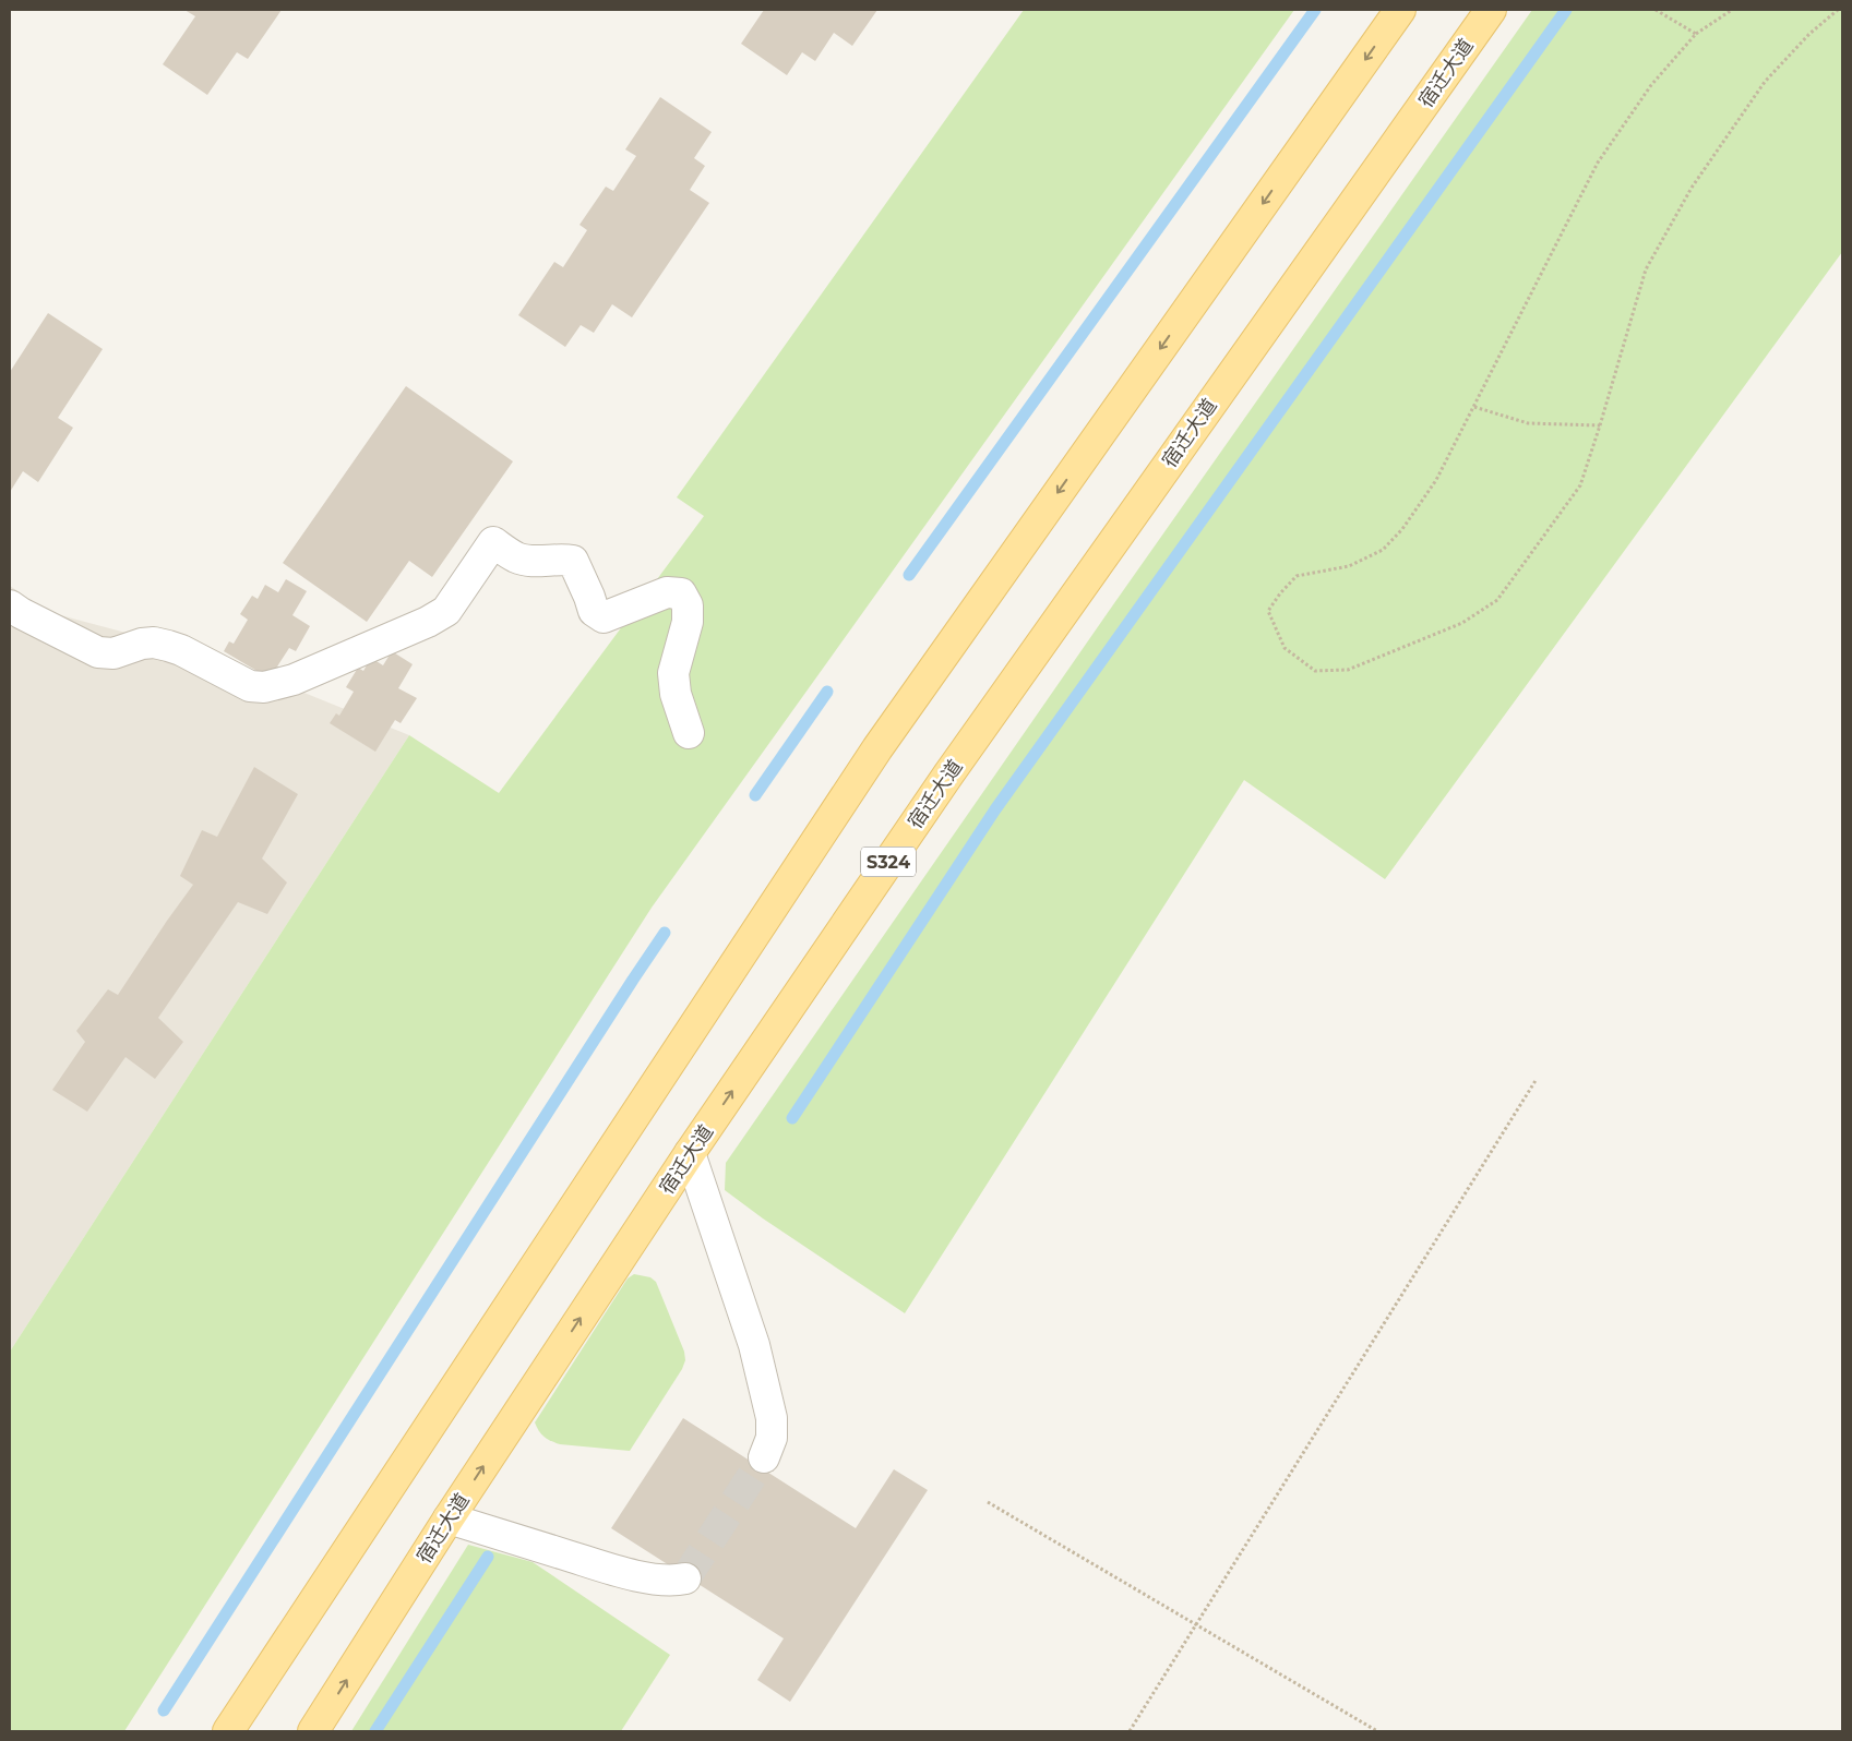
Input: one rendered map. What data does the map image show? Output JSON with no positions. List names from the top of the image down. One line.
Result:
{"streets":{"main road":["宿迁大道","S324"]}}
